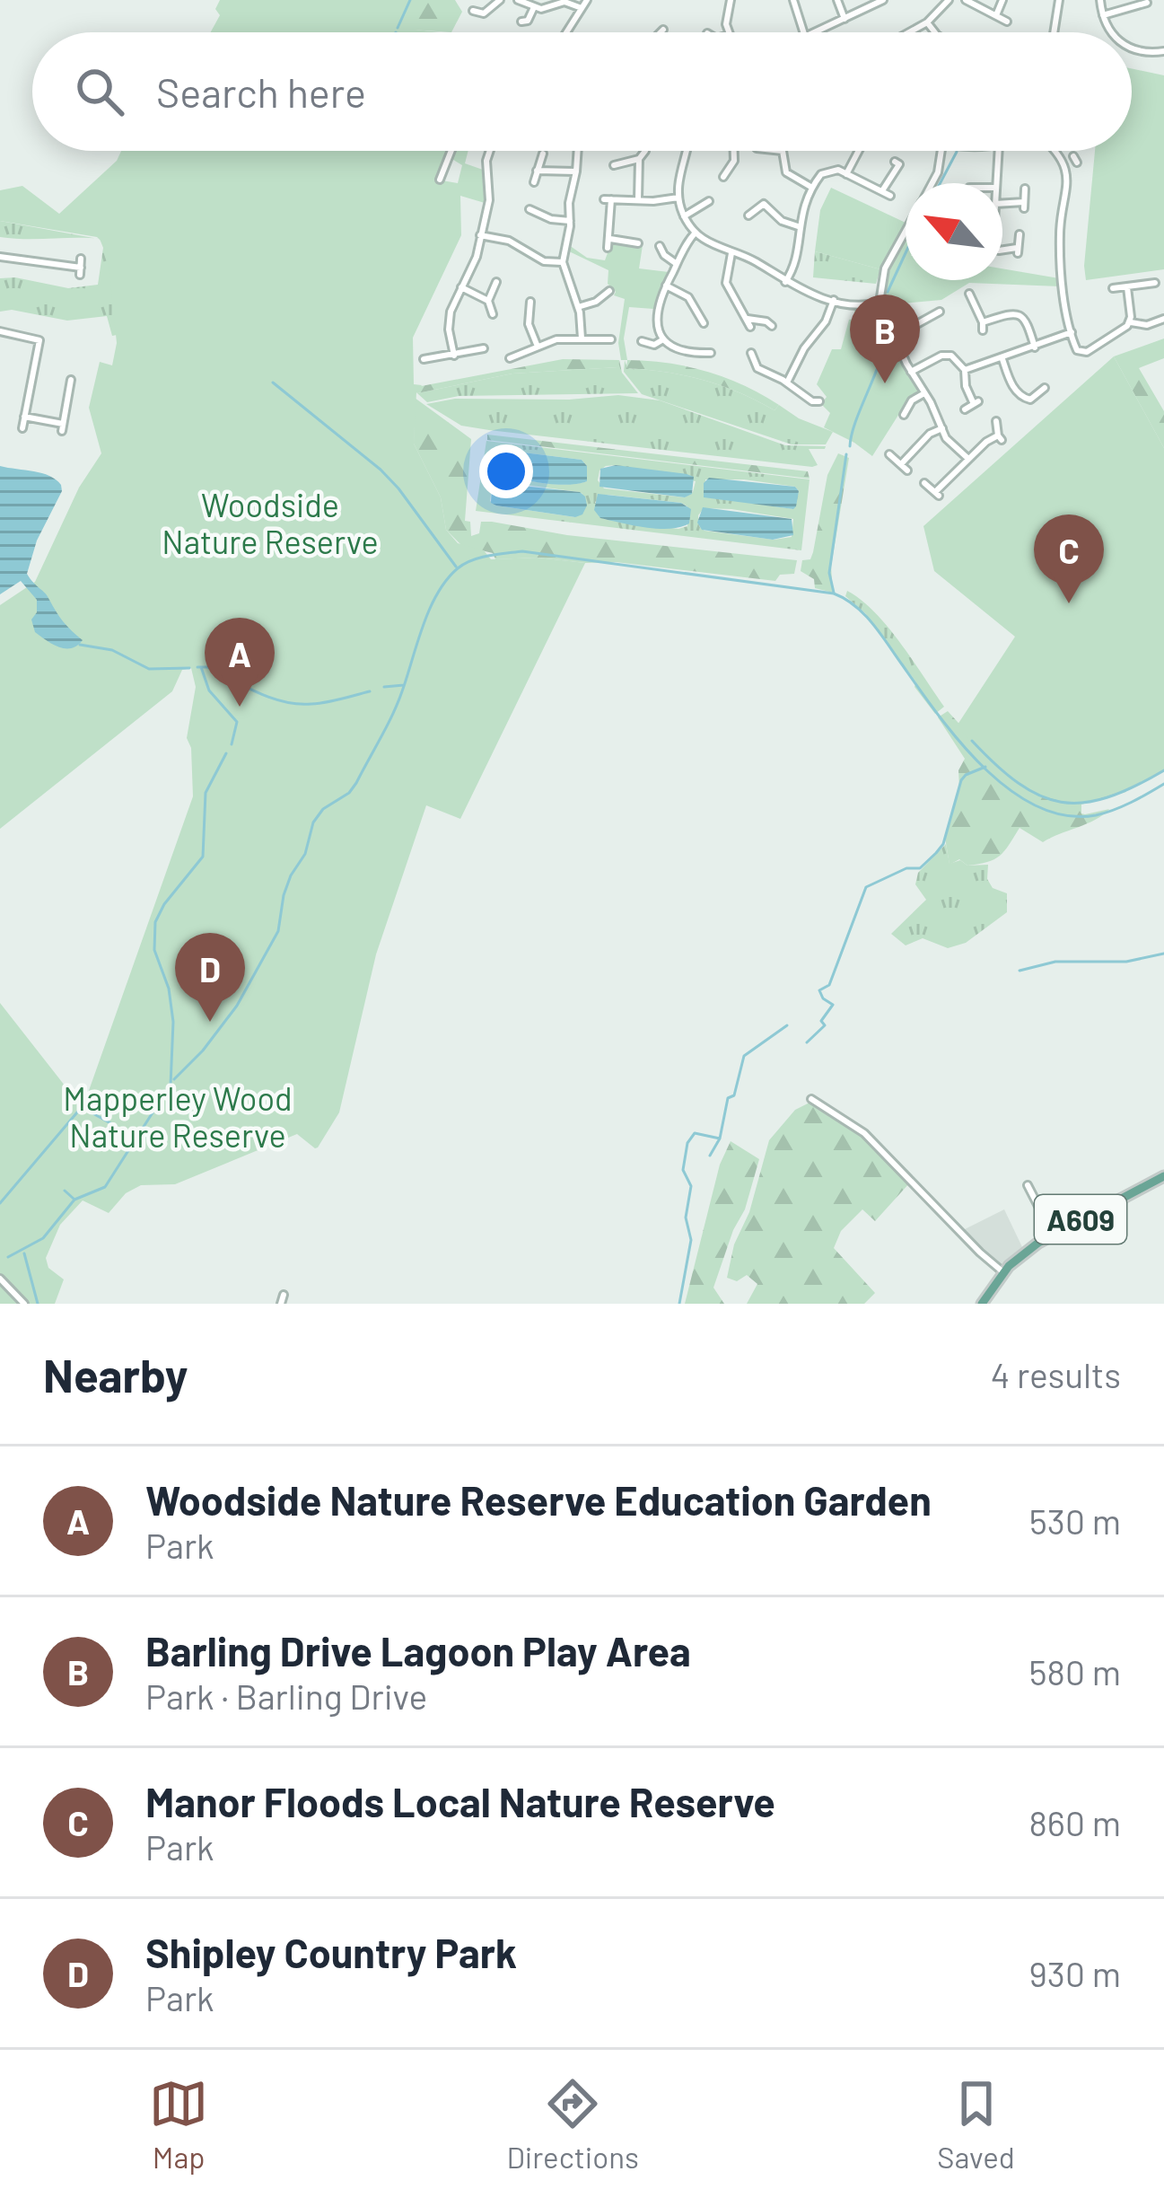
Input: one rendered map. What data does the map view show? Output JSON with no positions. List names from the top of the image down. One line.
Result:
{"streets":{"main road":["A609"]},"parks":["Woodside Nature Reserve","Mapperley Wood Nature Reserve"],"north":"top left","page":{"search":"Search here","pins":["B","C","A","D"],"heading":["Nearby","4 results"],"list":[{"mark":"A","name":"Woodside Nature Reserve Education Garden","note":"Park","value":"530 m"},{"mark":"B","name":"Barling Drive Lagoon Play Area","note":"Park · Barling Drive","value":"580 m"},{"mark":"C","name":"Manor Floods Local Nature Reserve","note":"Park","value":"860 m"},{"mark":"D","name":"Shipley Country Park","note":"Park","value":"930 m"}],"nav":["Map","Directions","Saved"]}}
